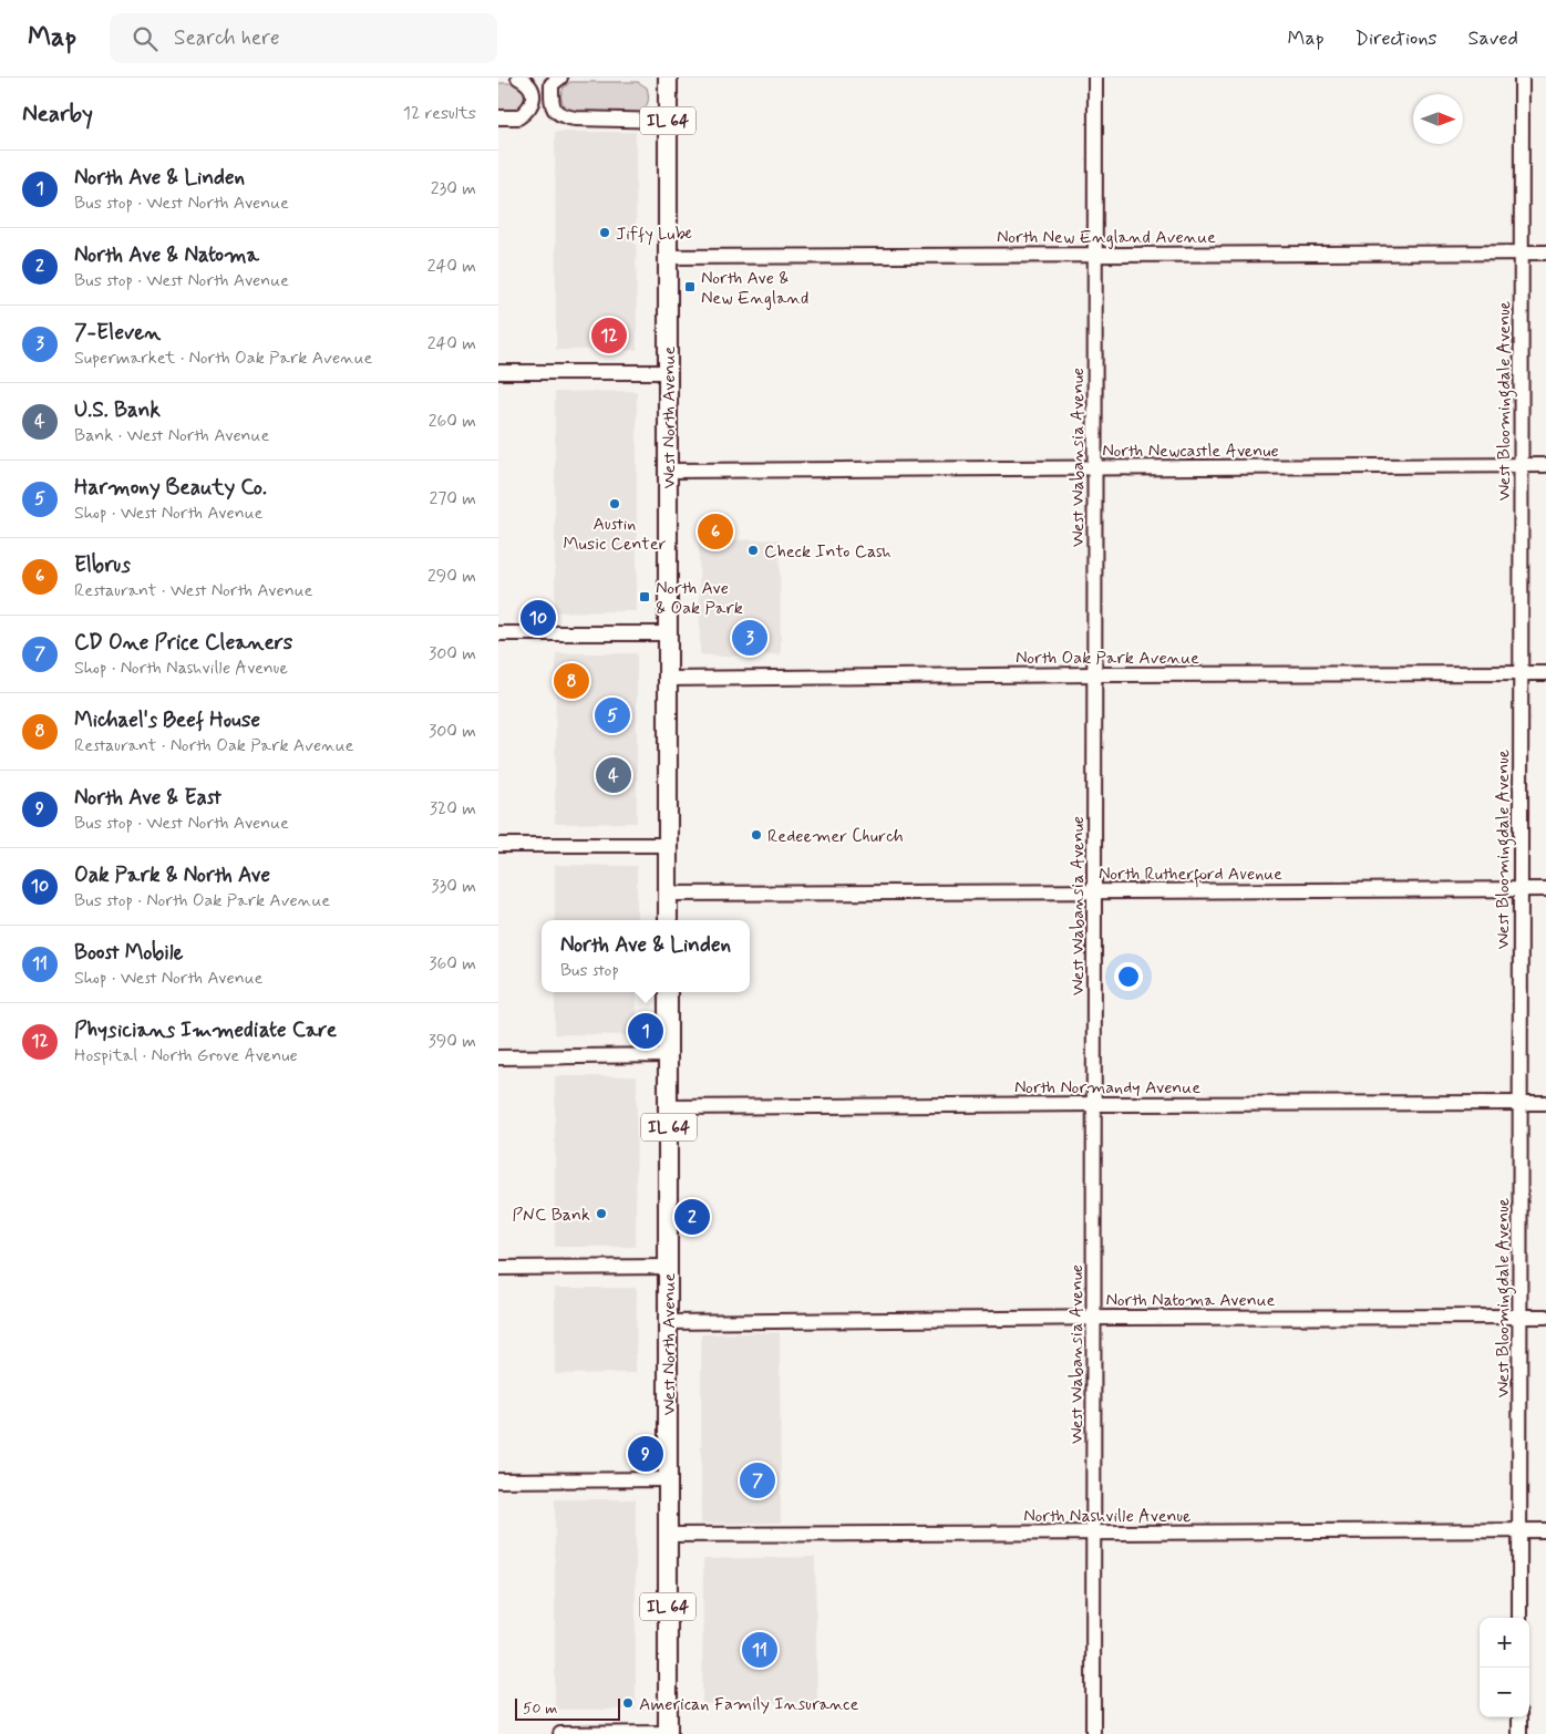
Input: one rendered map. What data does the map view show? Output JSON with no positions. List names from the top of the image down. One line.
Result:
{"streets":{"main road":["IL 64","West North Avenue"],"street":["North New England Avenue","West Bloomingdale Avenue","North Newcastle Avenue","West Wabansia Avenue","North Oak Park Avenue","North Rutherford Avenue","North Normandy Avenue","North Natoma Avenue","North Nashville Avenue"]},"crossings":[["North New England Avenue","West Bloomingdale Avenue"],["North New England Avenue","West North Avenue"],["North New England Avenue","West Wabansia Avenue"],["West Bloomingdale Avenue","North Newcastle Avenue"],["West Bloomingdale Avenue","North Oak Park Avenue"],["West Bloomingdale Avenue","North Rutherford Avenue"],["West Bloomingdale Avenue","North Normandy Avenue"],["West Bloomingdale Avenue","North Natoma Avenue"],["West Bloomingdale Avenue","North Nashville Avenue"],["West North Avenue","North Newcastle Avenue"],["West North Avenue","North Oak Park Avenue"],["West North Avenue","North Rutherford Avenue"],["West North Avenue","North Normandy Avenue"],["West North Avenue","North Natoma Avenue"],["West North Avenue","North Nashville Avenue"],["North Newcastle Avenue","West Wabansia Avenue"],["West Wabansia Avenue","North Oak Park Avenue"],["West Wabansia Avenue","North Rutherford Avenue"],["West Wabansia Avenue","North Normandy Avenue"],["West Wabansia Avenue","North Natoma Avenue"],["West Wabansia Avenue","North Nashville Avenue"]],"places":{"other":["Jiffy Lube","Austin Music Center","Check Into Cash","Redeemer Church","PNC Bank","American Family Insurance"],"transit":["North Ave & New England","North Ave & Oak Park"]},"scale_bar":"50 m","north":"right","page":{"header":"Map","search":"Search here","nav":["Map","Directions","Saved"],"heading":["Nearby","12 results"],"list":[{"mark":"1","name":"North Ave & Linden","note":"Bus stop · West North Avenue","value":"230 m"},{"mark":"2","name":"North Ave & Natoma","note":"Bus stop · West North Avenue","value":"240 m"},{"mark":"3","name":"7-Eleven","note":"Supermarket · North Oak Park Avenue","value":"240 m"},{"mark":"4","name":"U.S. Bank","note":"Bank · West North Avenue","value":"260 m"},{"mark":"5","name":"Harmony Beauty Co.","note":"Shop · West North Avenue","value":"270 m"},{"mark":"6","name":"Elbrus","note":"Restaurant · West North Avenue","value":"290 m"},{"mark":"7","name":"CD One Price Cleaners","note":"Shop · North Nashville Avenue","value":"300 m"},{"mark":"8","name":"Michael's Beef House","note":"Restaurant · North Oak Park Avenue","value":"300 m"},{"mark":"9","name":"North Ave & East","note":"Bus stop · West North Avenue","value":"320 m"},{"mark":"10","name":"Oak Park & North Ave","note":"Bus stop · North Oak Park Avenue","value":"330 m"},{"mark":"11","name":"Boost Mobile","note":"Shop · West North Avenue","value":"360 m"},{"mark":"12","name":"Physicians Immediate Care","note":"Hospital · North Grove Avenue","value":"390 m"}],"pins":["12","6","10","3","8","5","4","1","2","9","7","11"],"popup":["North Ave & Linden","Bus stop"],"map_buttons":["+","−"],"scale":"50 m"}}
